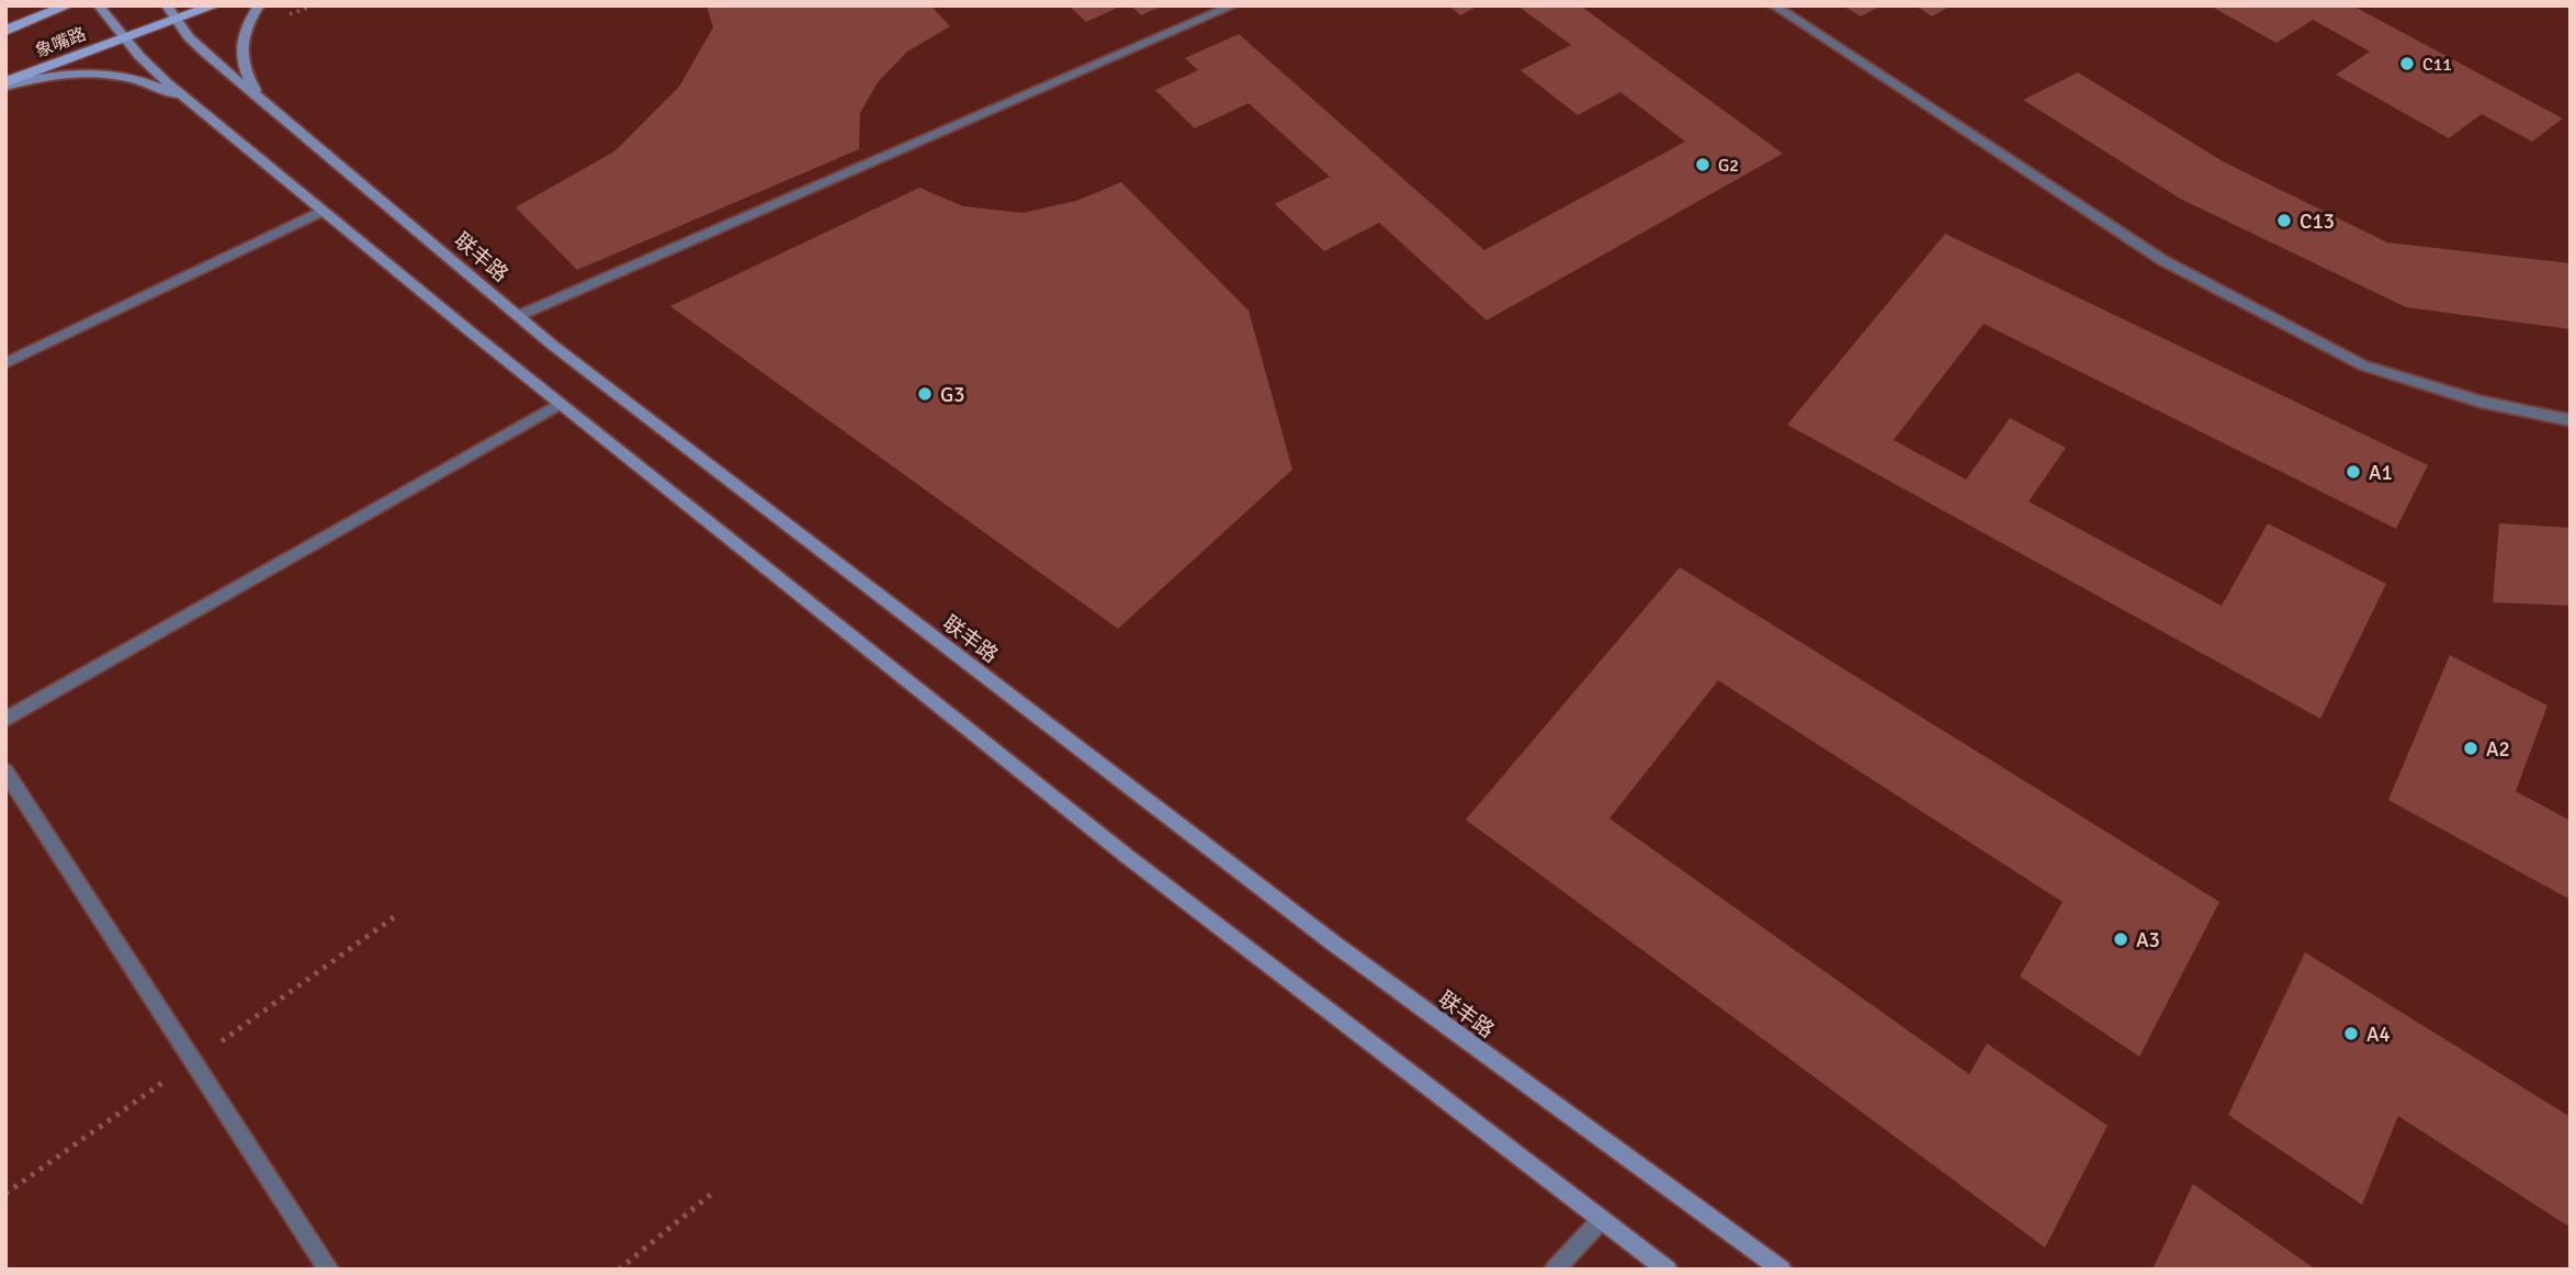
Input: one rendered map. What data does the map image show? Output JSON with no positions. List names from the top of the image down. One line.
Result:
{"streets":{"main road":["象嘴路","联丰路"]},"crossings":[["象嘴路","联丰路"]],"places":["C11","G2","C13","G3","A1","A2","A3","A4"]}
